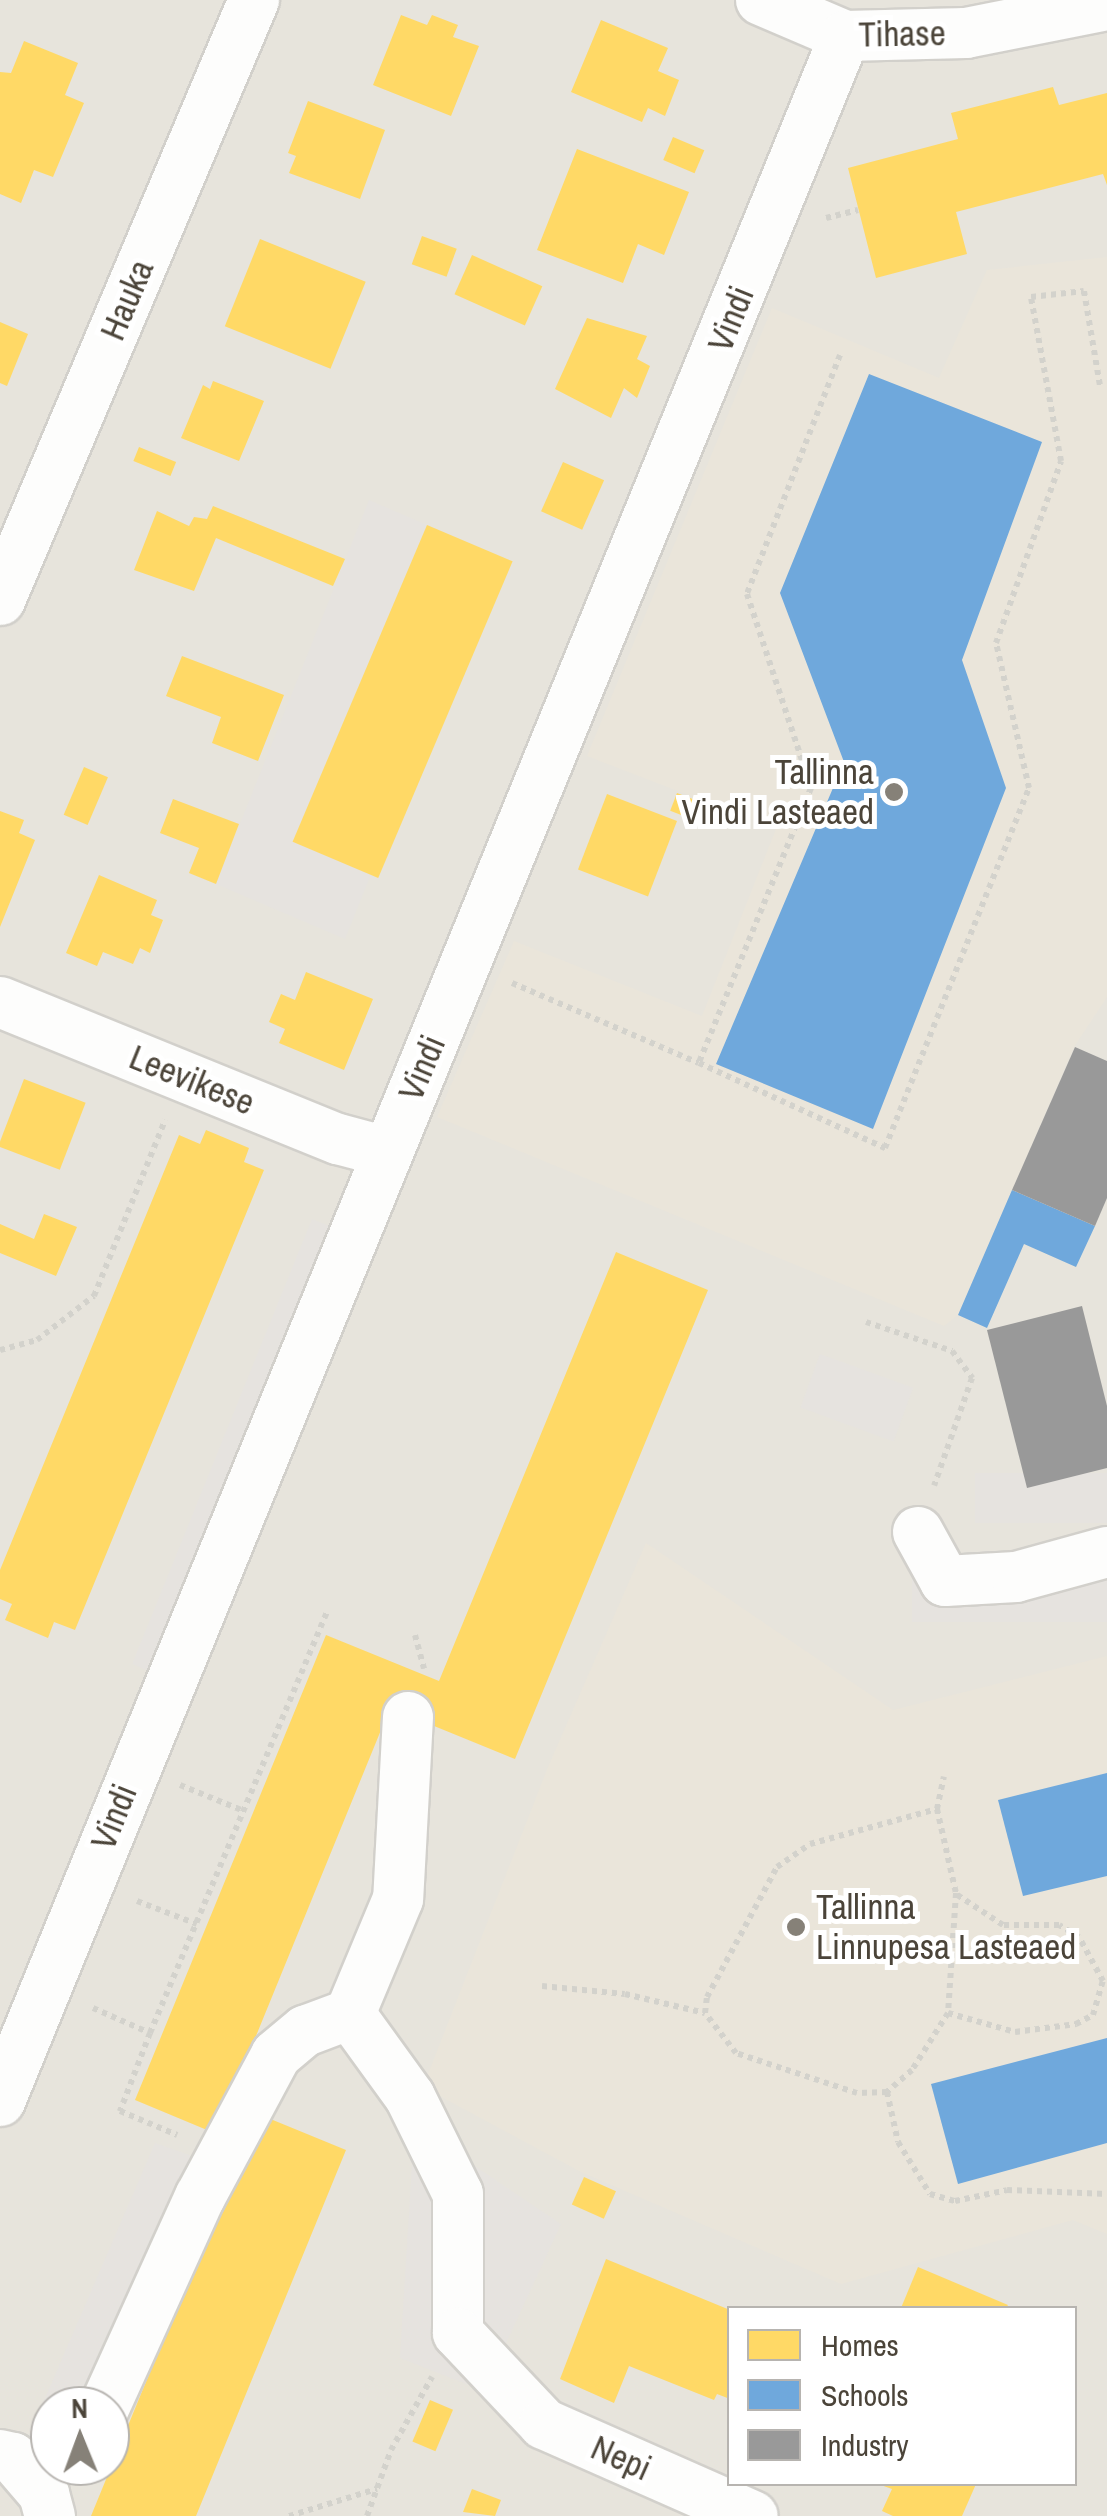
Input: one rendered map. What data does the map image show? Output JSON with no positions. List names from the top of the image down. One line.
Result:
{"streets":{"street":["Tihase","Hauka","Vindi","Leevikese","Nepi"]},"crossings":[["Tihase","Vindi"],["Vindi","Leevikese"]],"places":["Tallinna Vindi Lasteaed","Tallinna Linnupesa Lasteaed"],"legend":["Homes","Schools","Industry"],"north":"top"}
